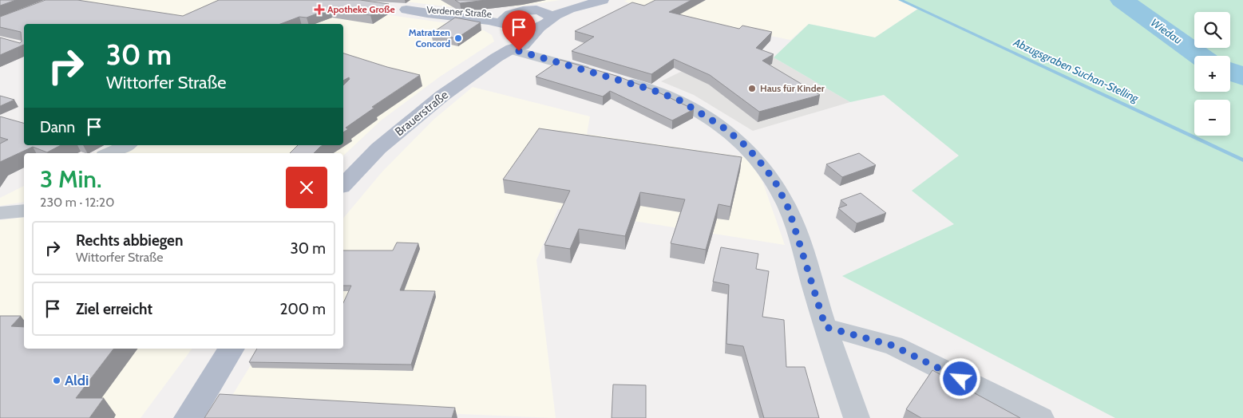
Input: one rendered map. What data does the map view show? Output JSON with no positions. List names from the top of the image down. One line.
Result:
{"streets":{"main road":["Verdener Straße","Brauerstraße"]},"water":["Wiedau","Abzugsgraben Suchan-Stelling"],"places":{"health":["Apotheke Große"],"other":["Matratzen Concord","Haus für Kinder","Aldi"]},"page":{"map_buttons":["+","−"],"turn":["30 m","Wittorfer Straße"],"then":"Dann","heading":["3 Min.","230 m · 12:20"],"list":[{"name":"Rechts abbiegen","note":"Wittorfer Straße","value":"30 m"},{"name":"Ziel erreicht","value":"200 m"}]}}
